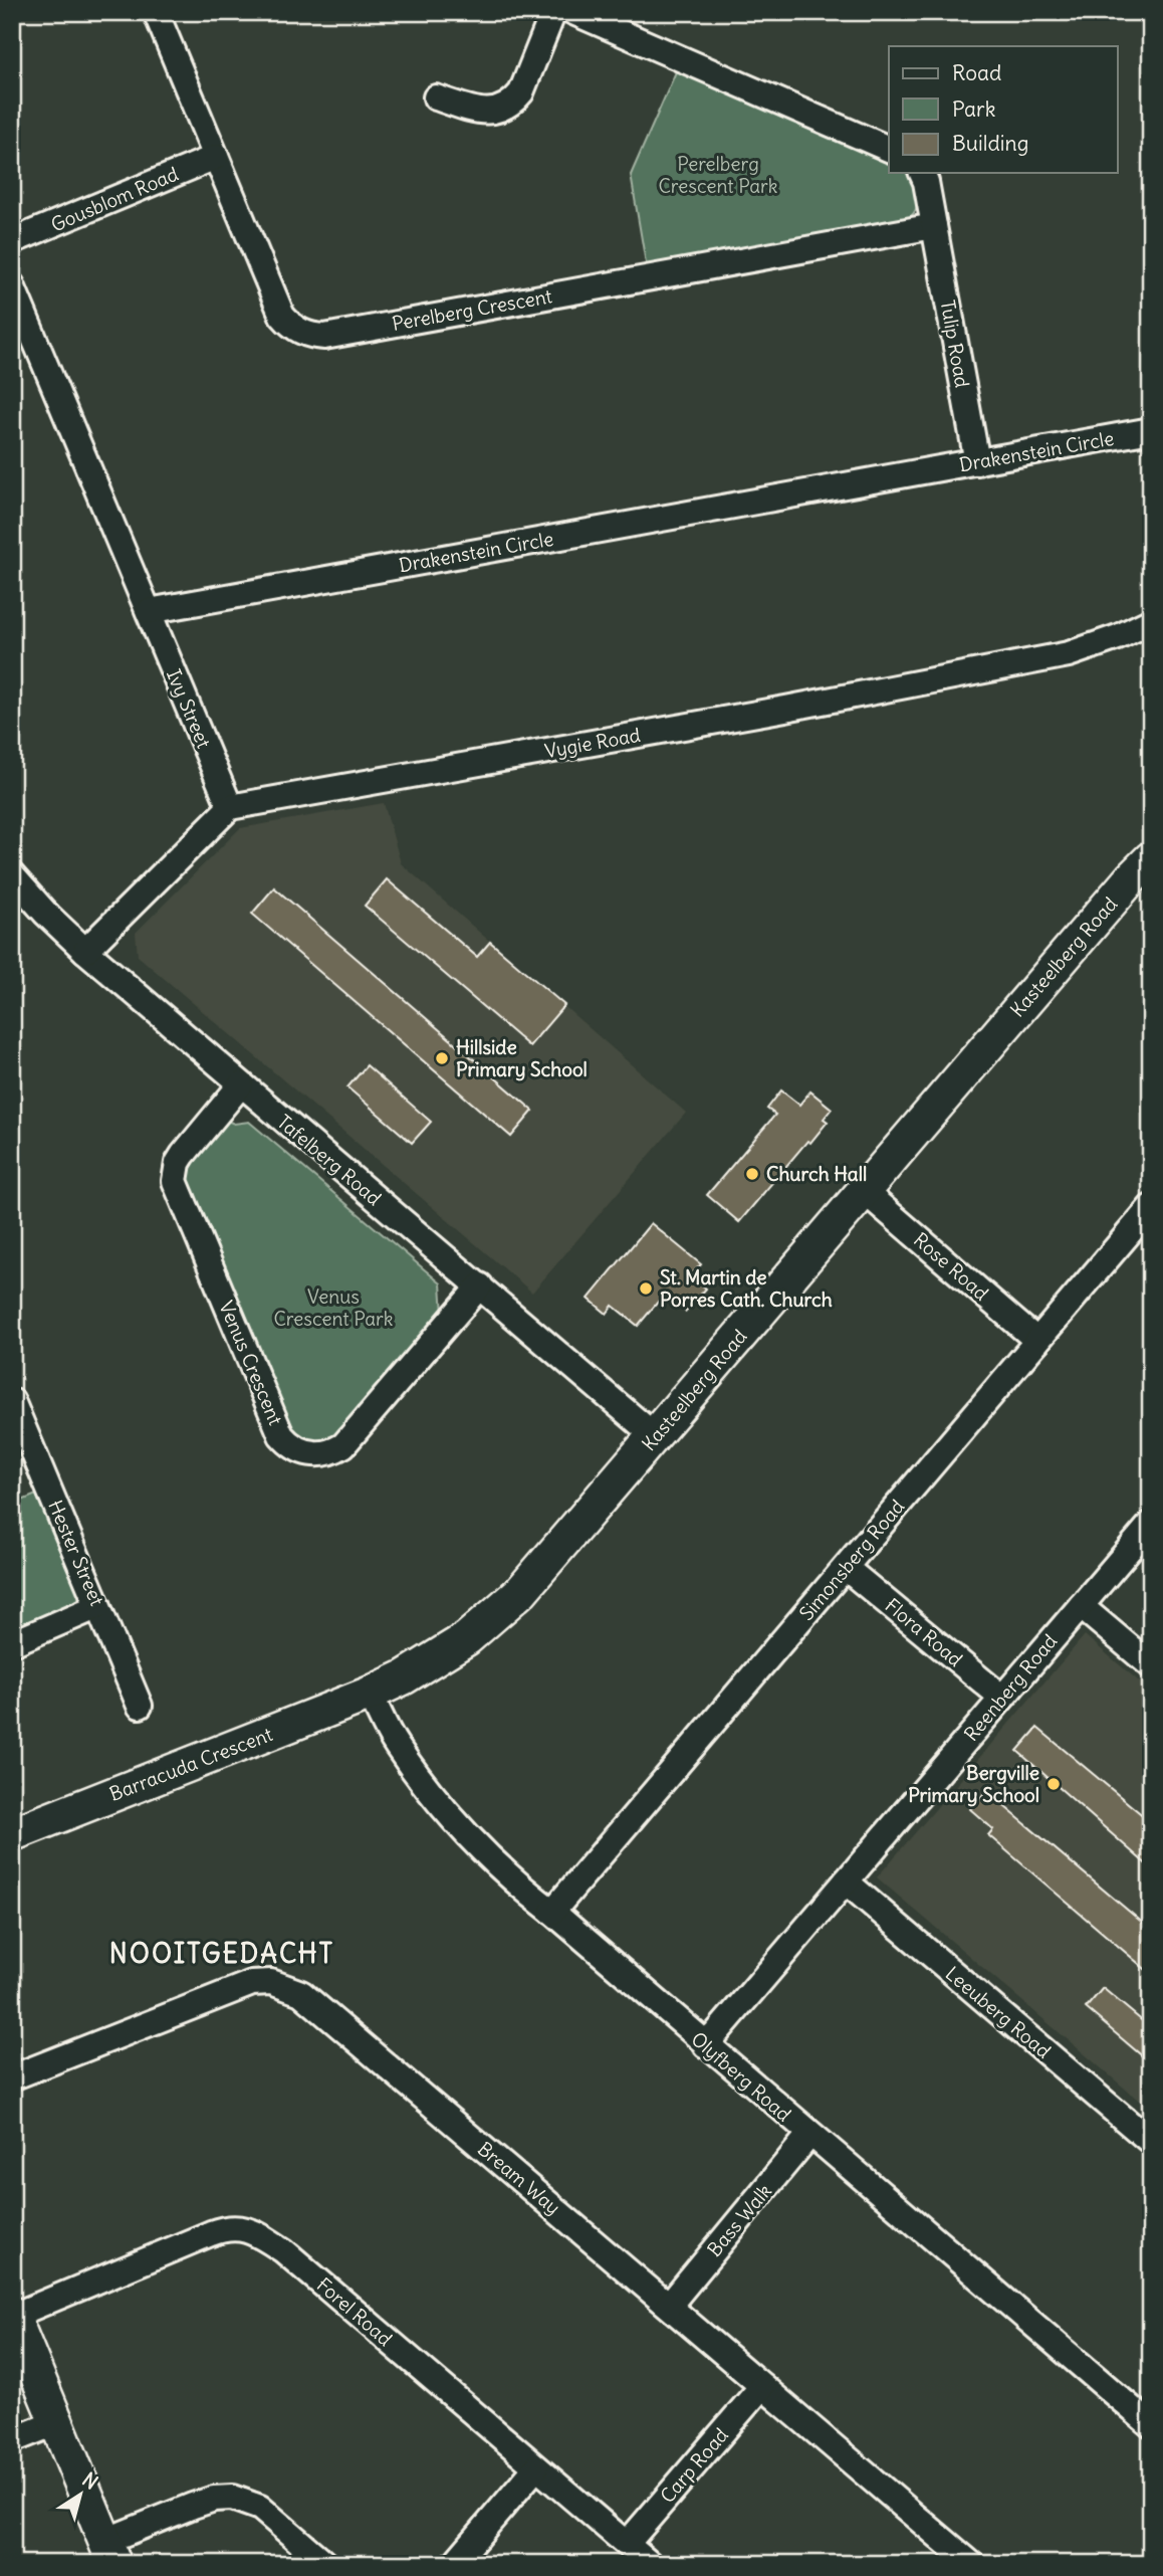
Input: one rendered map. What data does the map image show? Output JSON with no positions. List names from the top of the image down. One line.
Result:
{"streets":{"street":["Gousblom Road","Perelberg Crescent","Tulip Road","Drakenstein Circle","Ivy Street","Vygie Road","Kasteelberg Road","Tafelberg Road","Rose Road","Venus Crescent","Hester Street","Simonsberg Road","Flora Road","Reenberg Road","Barracuda Crescent","Leeuberg Road","Olyfberg Road","Bream Way","Bass Walk","Forel Road","Carp Road"]},"crossings":[["Gousblom Road","Perelberg Crescent"],["Perelberg Crescent","Tulip Road"],["Tulip Road","Drakenstein Circle"],["Drakenstein Circle","Ivy Street"],["Ivy Street","Vygie Road"],["Kasteelberg Road","Tafelberg Road"],["Kasteelberg Road","Rose Road"],["Kasteelberg Road","Barracuda Crescent"],["Kasteelberg Road","Olyfberg Road"],["Tafelberg Road","Venus Crescent"],["Rose Road","Simonsberg Road"],["Simonsberg Road","Flora Road"],["Simonsberg Road","Olyfberg Road"],["Flora Road","Reenberg Road"],["Reenberg Road","Leeuberg Road"],["Reenberg Road","Olyfberg Road"],["Barracuda Crescent","Olyfberg Road"],["Olyfberg Road","Bass Walk"],["Bream Way","Bass Walk"],["Bream Way","Carp Road"],["Forel Road","Carp Road"]],"districts":["NOOITGEDACHT"],"parks":["Perelberg Crescent Park","Venus Crescent Park"],"places":["Hillside Primary School","Church Hall","St. Martin de Porres Cath. Church","Bergville Primary School"],"legend":["Road","Park","Building"],"north":"top right"}
